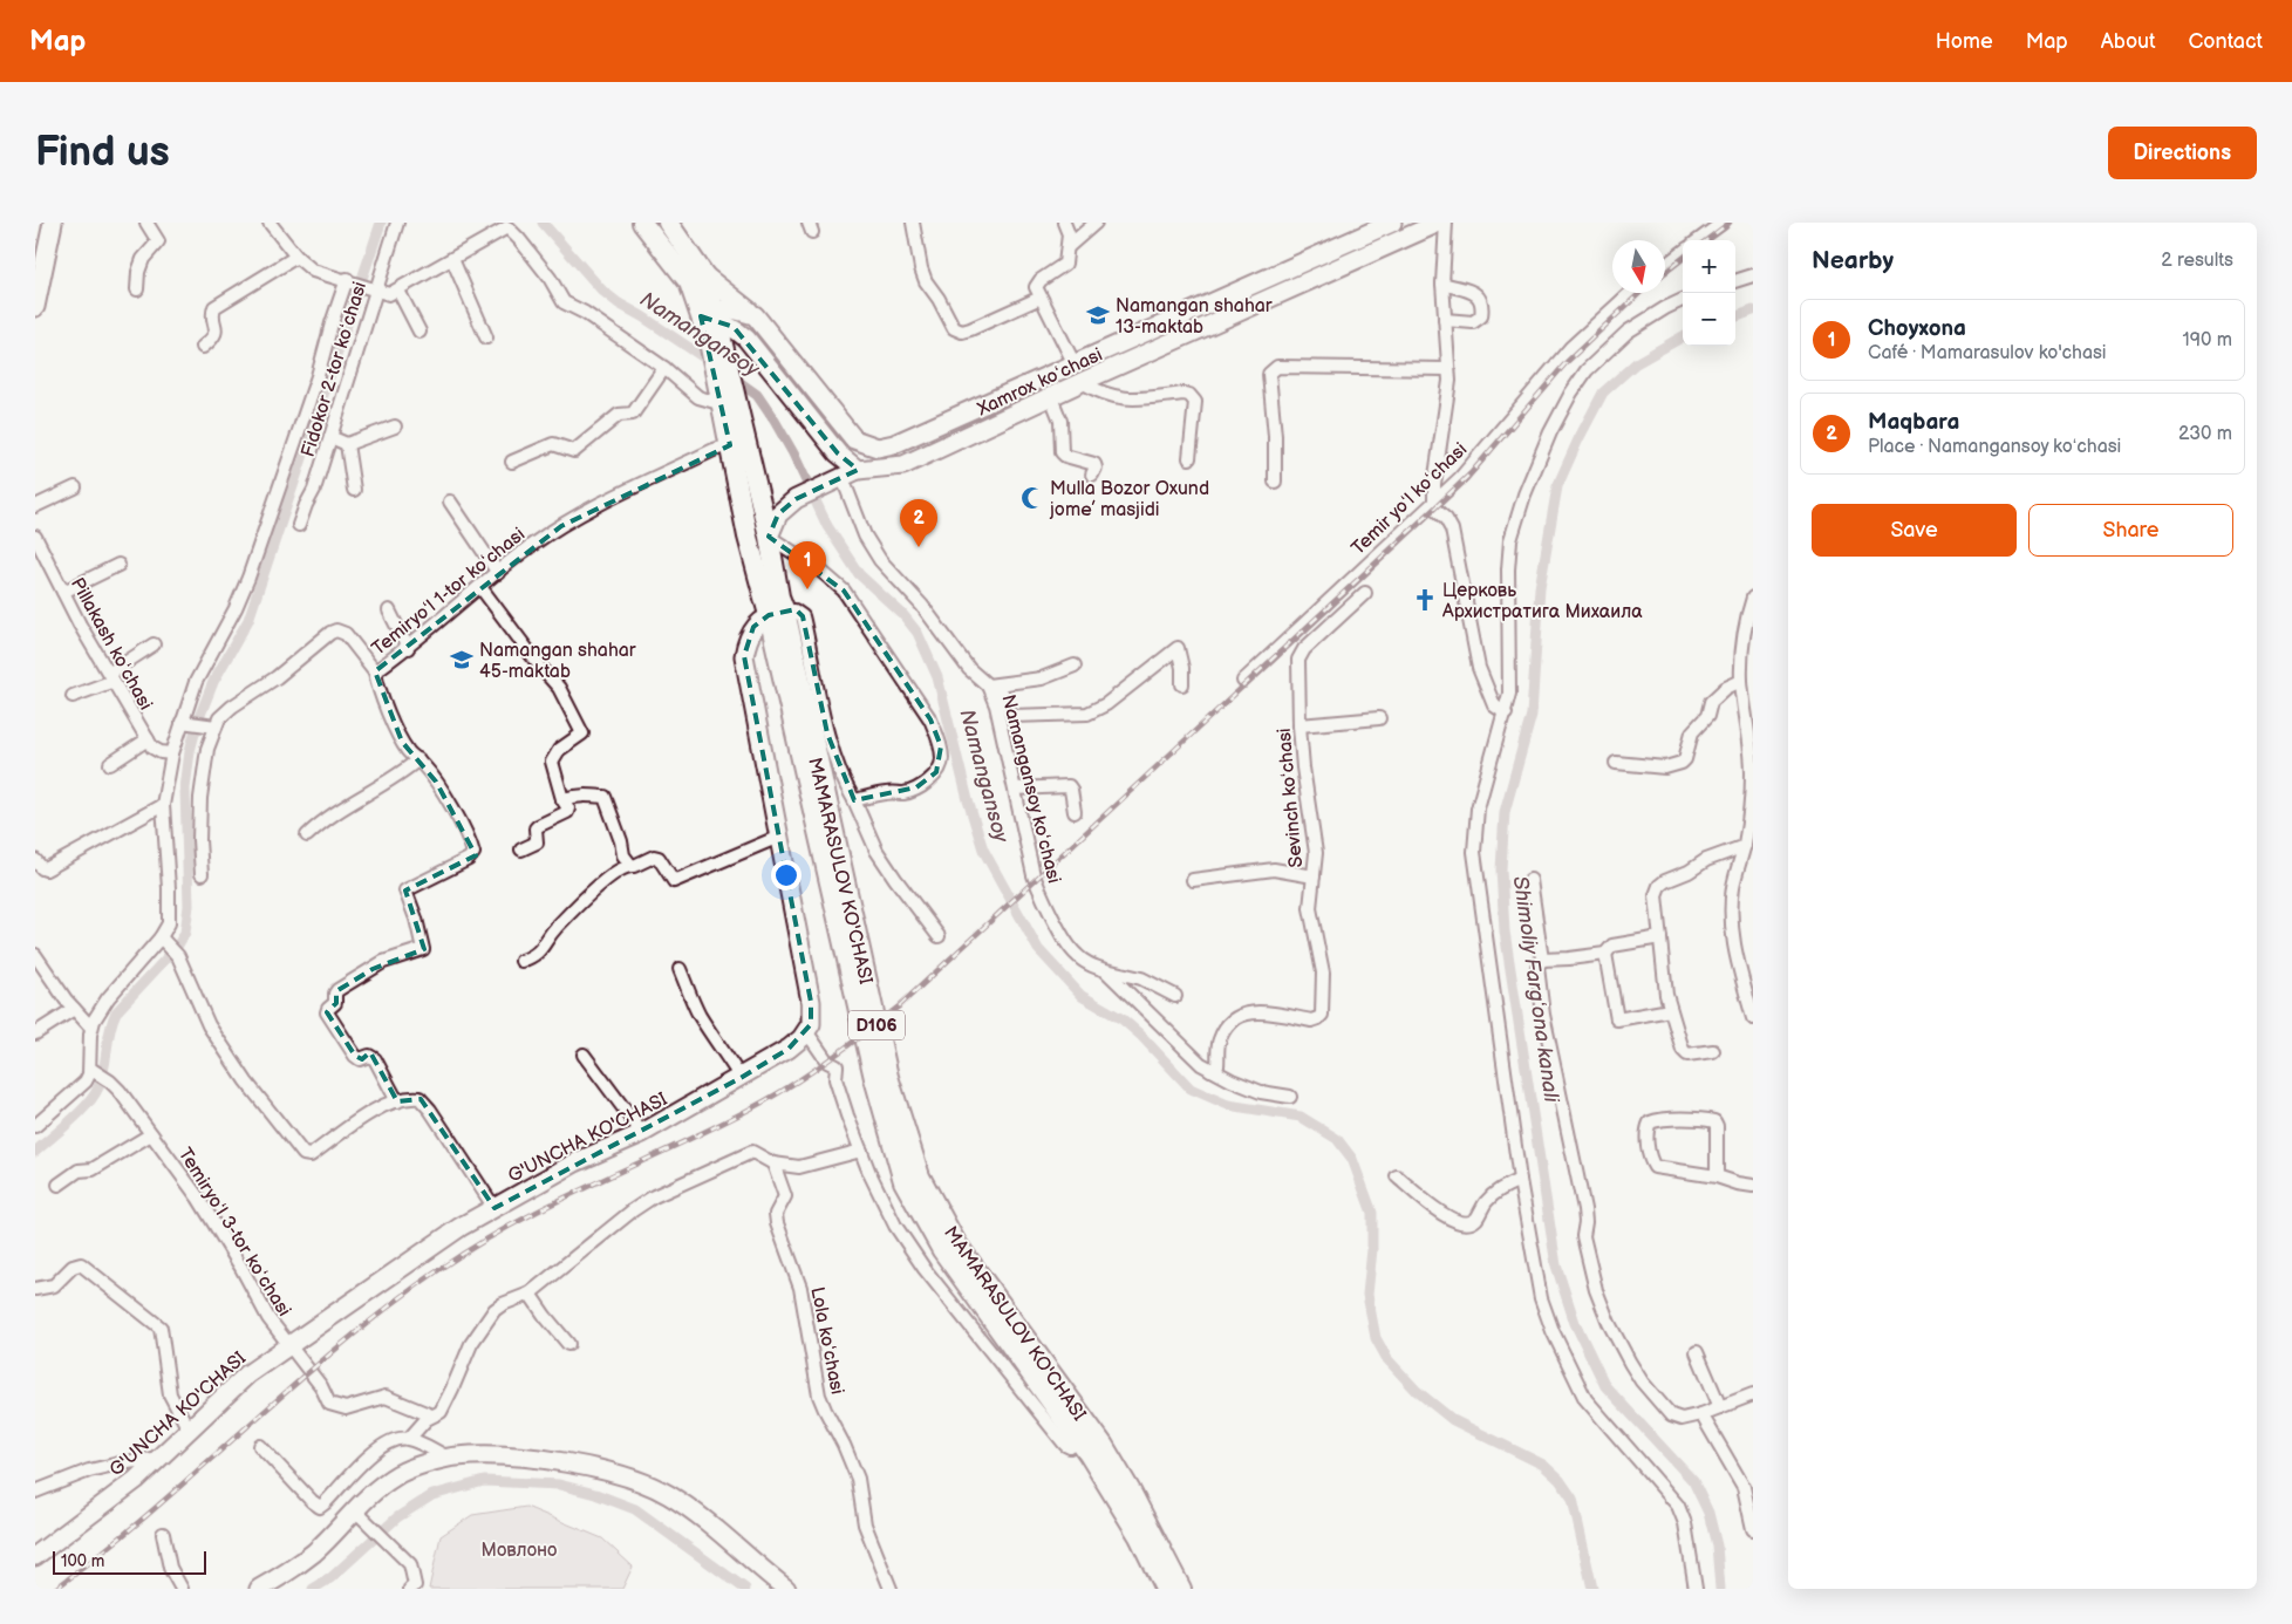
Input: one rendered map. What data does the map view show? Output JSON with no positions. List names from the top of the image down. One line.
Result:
{"streets":{"main road":["MAMARASULOV KO'CHASI","D106"],"street":["Fidokor 2-tor koʻchasi","Xamrox koʻchasi","Temir yoʻl koʻchasi","Temiryoʻl 1-tor koʻchasi","Pillakash koʻchasi","Namangansoy koʻchasi","Sevinch koʻchasi","G'UNCHA KO'CHASI","Temiryoʻl 3-tor koʻchasi","Lola koʻchasi"]},"crossings":[["Temiryoʻl 1-tor koʻchasi","MAMARASULOV KO'CHASI"],["Namangansoy koʻchasi","Sevinch koʻchasi"],["MAMARASULOV KO'CHASI","D106"],["G'UNCHA KO'CHASI","Temiryoʻl 3-tor koʻchasi"]],"water":["Namangansoy","Shimoliy Fargʻona kanali"],"parks":["Мовлоно"],"places":{"school or university":["Namangan shahar 13-maktab","Namangan shahar 45-maktab"],"mosque":["Mulla Bozor Oxund jome’ masjidi"],"church":["Церковь Архистратига Михаила"]},"scale_bar":"100 m","north":"bottom","page":{"header":"Map","nav":["Home","Map","About","Contact"],"buttons":["Directions",["Save","Share"]],"title":"Find us","heading":["Nearby","2 results"],"map_buttons":["+","−"],"list":[{"mark":"1","name":"Choyxona","note":"Café · Mamarasulov ko'chasi","value":"190 m"},{"mark":"2","name":"Maqbara","note":"Place · Namangansoy koʻchasi","value":"230 m"}],"pins":["2","1"],"scale":"100 m"}}
